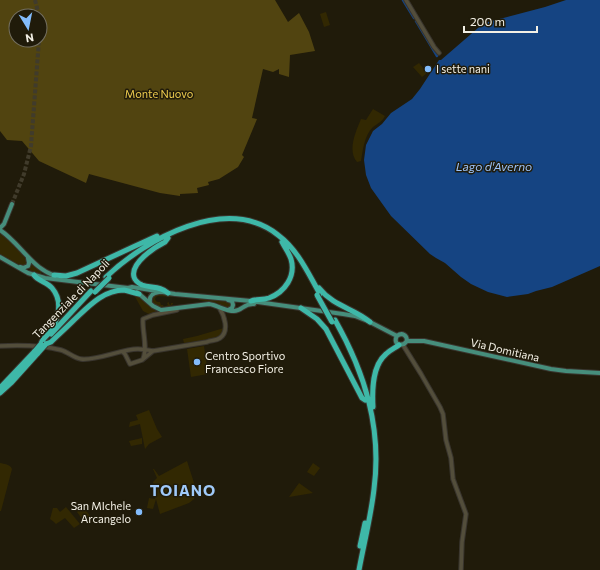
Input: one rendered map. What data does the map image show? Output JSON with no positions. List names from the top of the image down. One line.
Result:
{"streets":{"highway":["Tangenziale di Napoli"],"main road":["Via Domitiana"]},"districts":["TOIANO"],"water":["Lago d'Averno"],"parks":["Monte Nuovo"],"places":["I sette nani","Centro Sportivo Francesco Fiore","San MIchele Arcangelo"],"scale_bar":"200 m","north":"bottom"}
